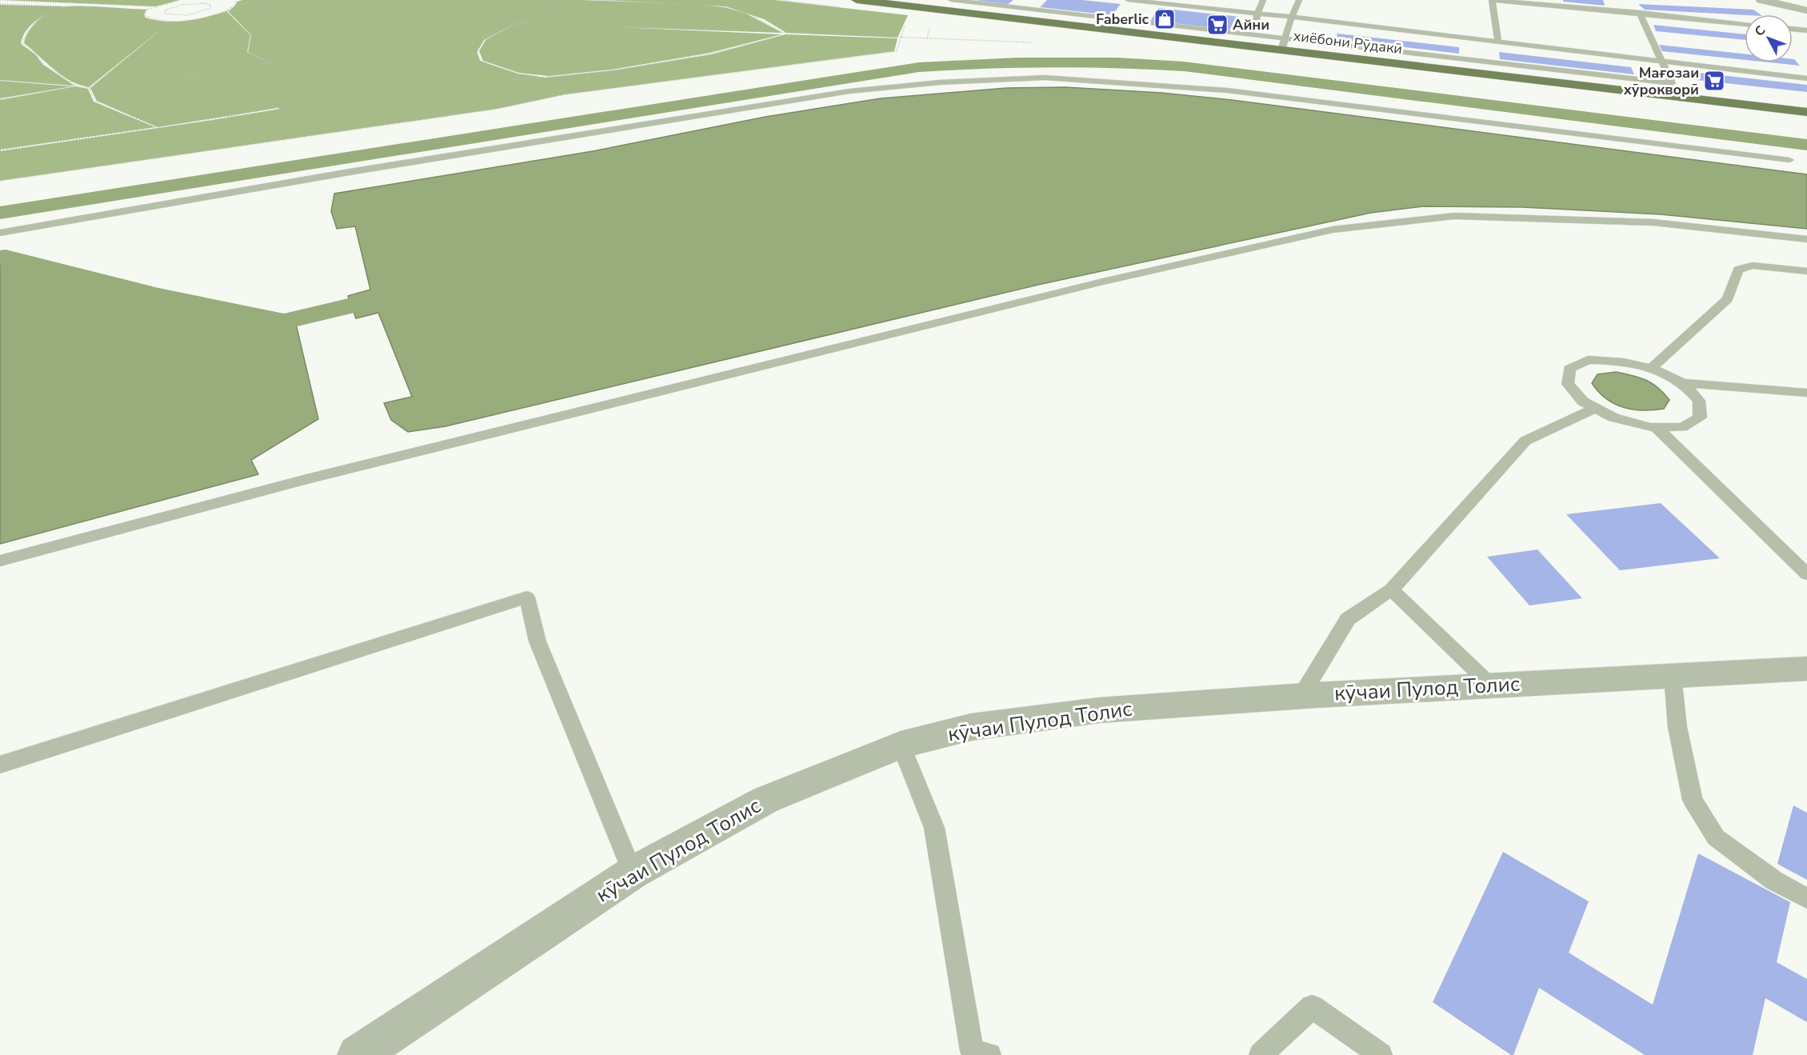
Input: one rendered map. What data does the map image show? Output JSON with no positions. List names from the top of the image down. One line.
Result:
{"streets":{"highway":["хиёбони Рӯдакӣ"],"street":["кӯчаи Пулод Толис"]},"places":{"shop":["Faberlic"],"supermarket":["Айни","Мағозаи хӯрокворӣ"]},"north":"top left"}
